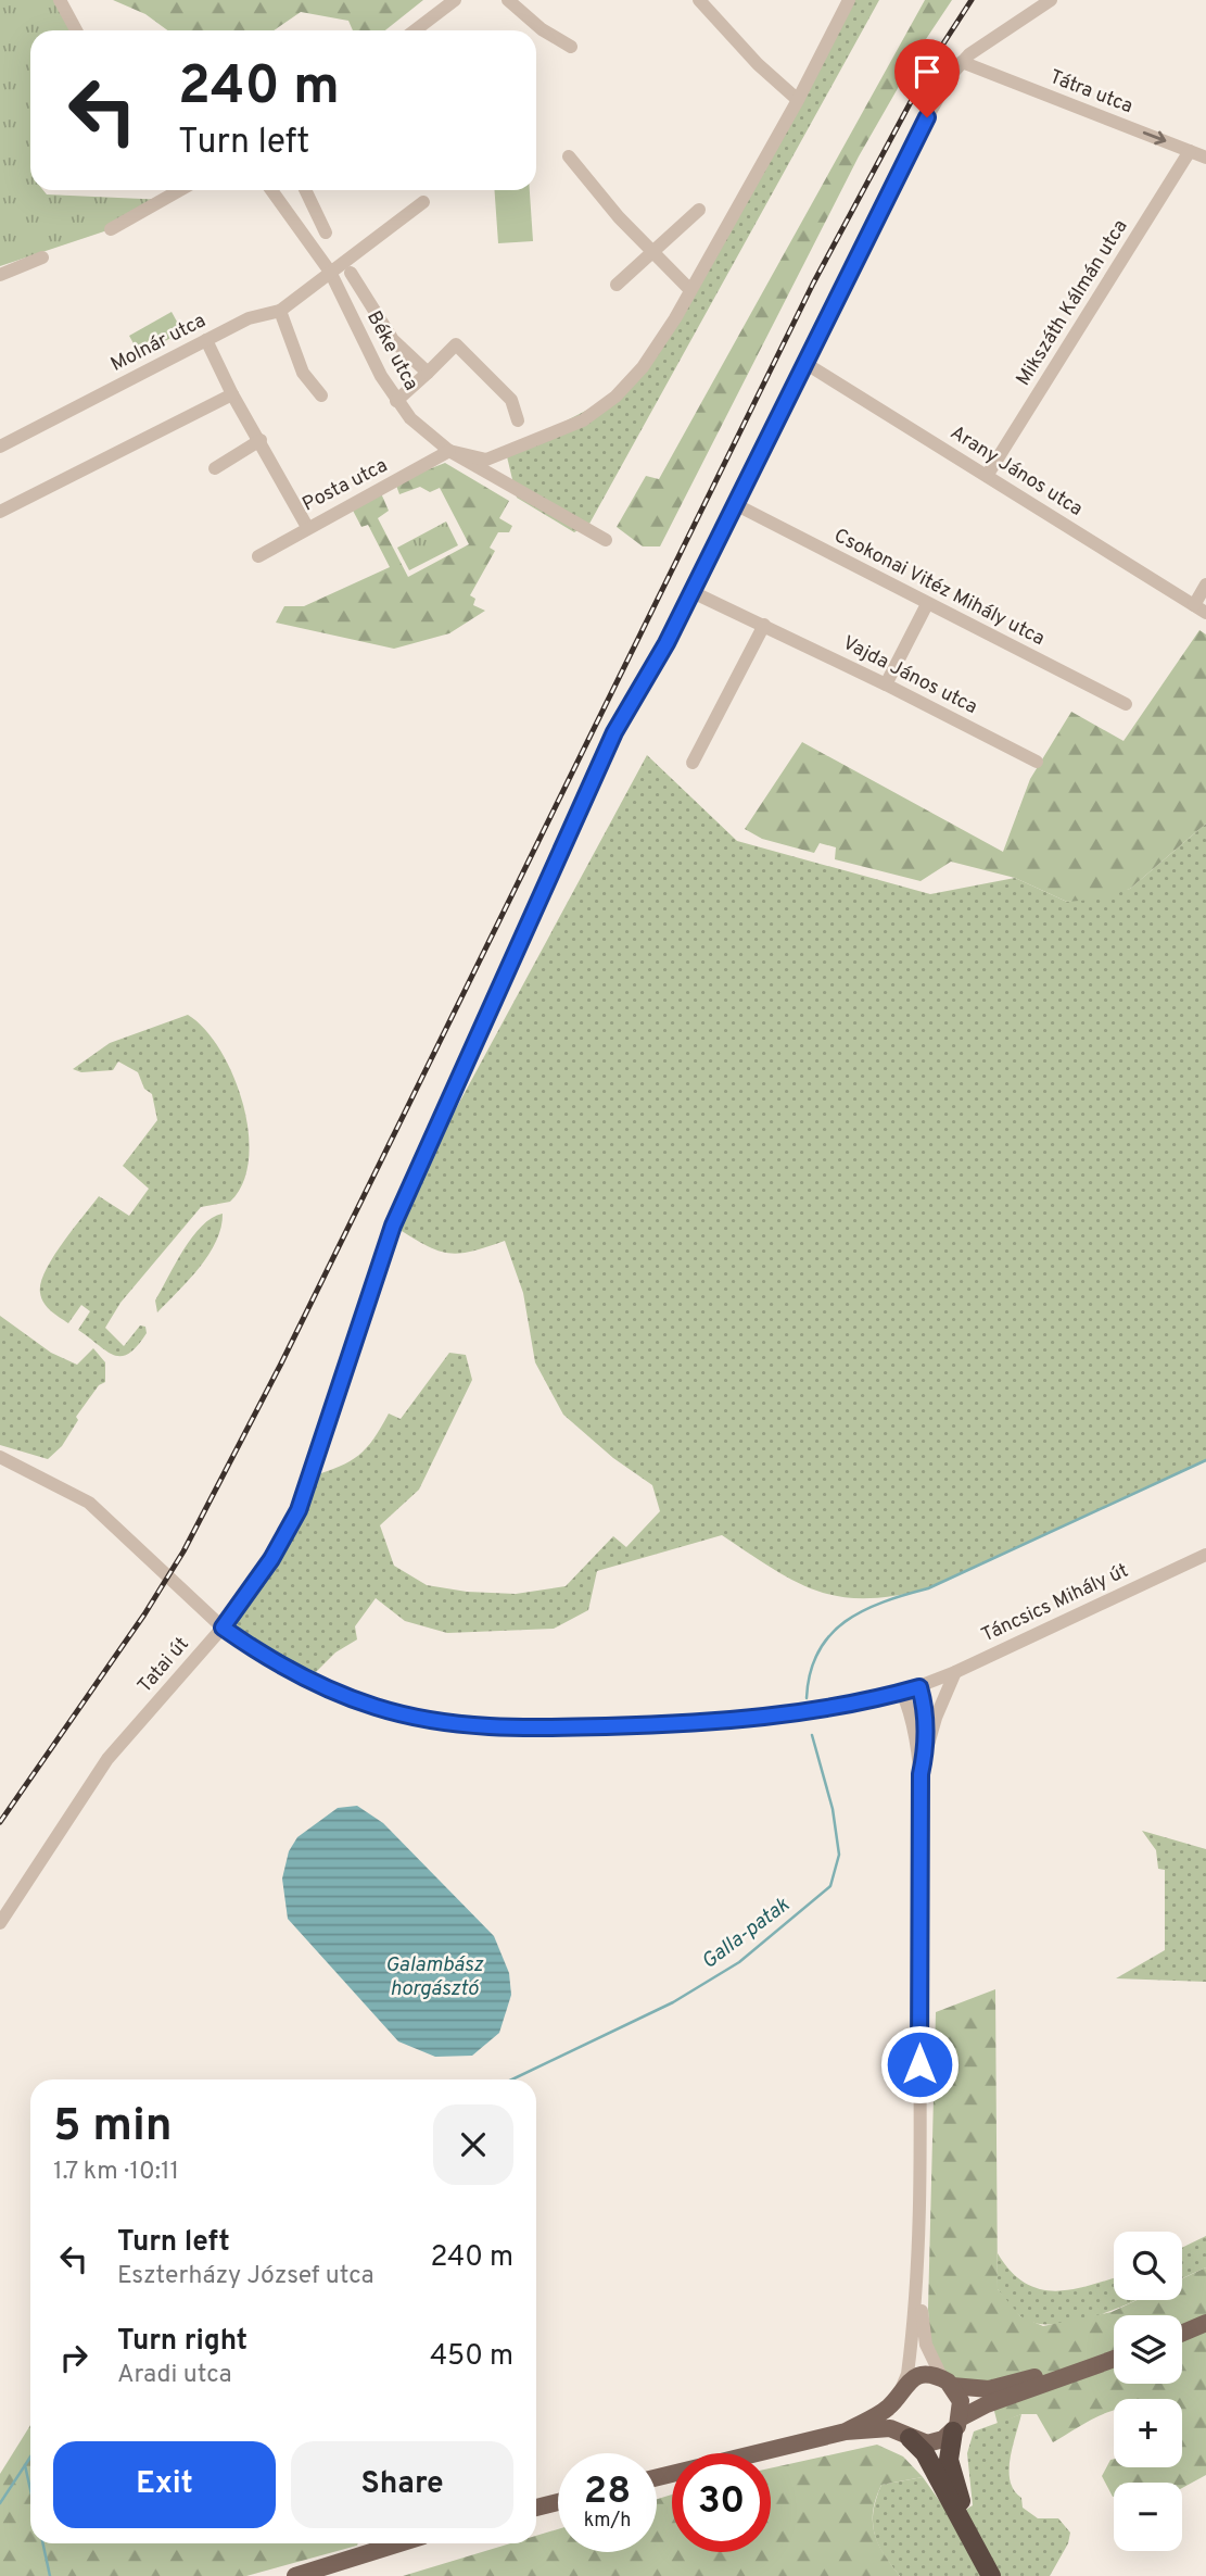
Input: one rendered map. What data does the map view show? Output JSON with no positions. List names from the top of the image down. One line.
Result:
{"streets":{"street":["Tátra utca","Mikszáth Kálmán utca","Molnár utca","Béke utca","Arany János utca","Posta utca","Csokonai Vitéz Mihály utca","Vajda János utca","Táncsics Mihály út","Tatai út"]},"crossings":[["Tátra utca","Mikszáth Kálmán utca"],["Tátra utca","Tatai út"],["Mikszáth Kálmán utca","Arany János utca"],["Molnár utca","Béke utca"],["Béke utca","Posta utca"],["Arany János utca","Tatai út"],["Csokonai Vitéz Mihály utca","Tatai út"],["Vajda János utca","Tatai út"],["Táncsics Mihály út","Tatai út"]],"one_way":["Tátra utca"],"water":["Galla-patak","Galambász horgásztó"],"page":{"turn":["240 m","Turn left"],"heading":["5 min","1.7 km · 10:11"],"list":[{"name":"Turn left","note":"Eszterházy József utca","value":"240 m"},{"name":"Turn right","note":"Aradi utca","value":"450 m"}],"map_buttons":["+","−"],"buttons":["Exit","Share"],"speed":"28 km/h","limit":"30"}}
